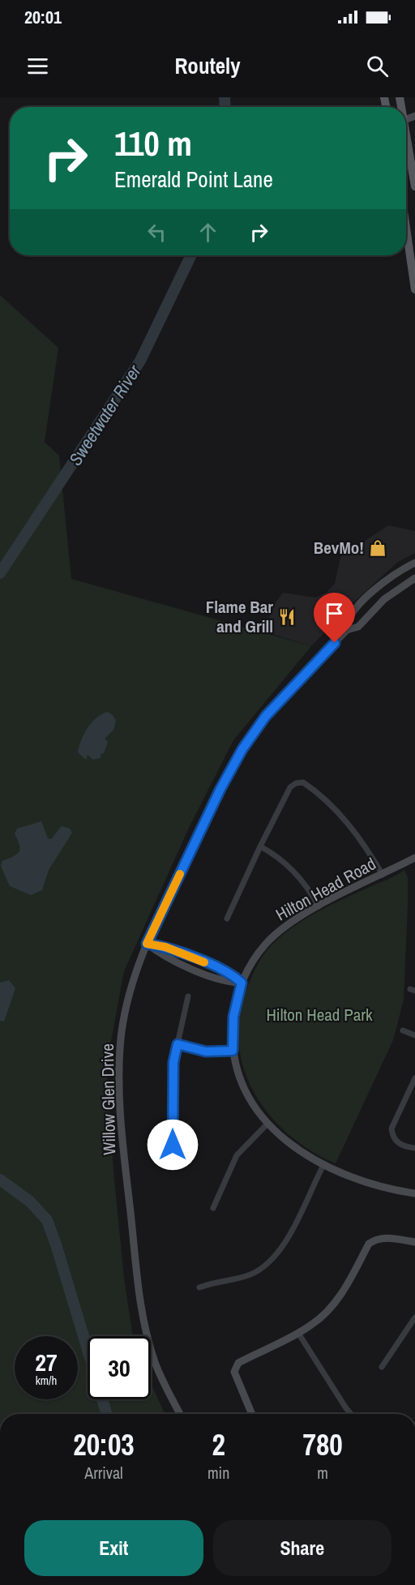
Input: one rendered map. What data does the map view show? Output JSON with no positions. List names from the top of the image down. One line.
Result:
{"streets":{"main road":["Hilton Head Road","Willow Glen Drive"]},"water":["Sweetwater River"],"parks":["Hilton Head Park"],"places":{"shop":["BevMo!"],"restaurant":["Flame Bar and Grill"]},"page":{"status":"20:01","header":"Routely","turn":["110 m","Emerald Point Lane"],"speed":"27 km/h","limit":"30","eta":["20:03","Arrival","2","min","780","m"],"buttons":["Exit","Share"]}}
